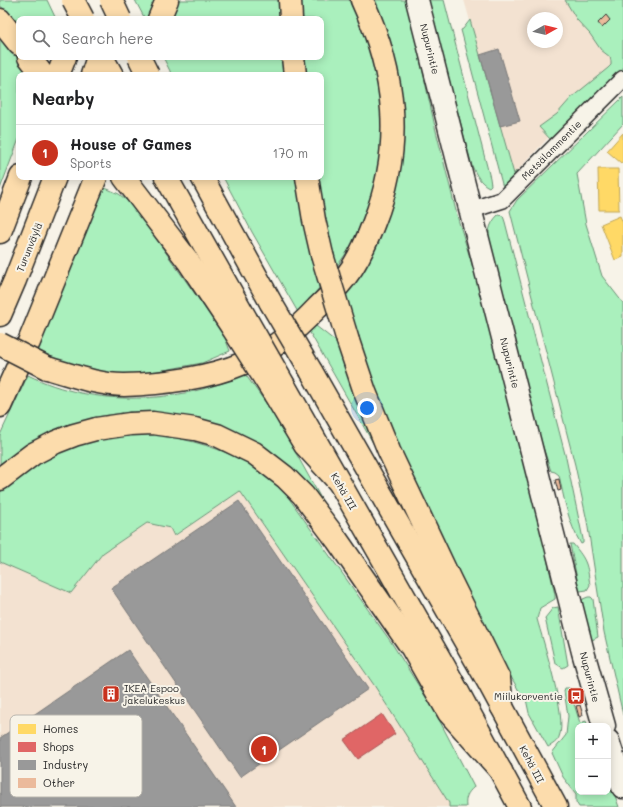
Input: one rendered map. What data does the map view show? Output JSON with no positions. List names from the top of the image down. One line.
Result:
{"streets":{"highway":["Turunväylä","Kehä III"],"main road":["Nupurintie"],"street":["Metsälammentie"]},"crossings":[["Nupurintie","Metsälammentie"]],"places":{"building":["IKEA Espoo jakelukeskus"],"bus stop":["Miilukorventie"]},"legend":["Homes","Shops","Industry","Other"],"north":"right","page":{"search":"Search here","heading":"Nearby","list":[{"mark":"1","name":"House of Games","note":"Sports","value":"170 m"}],"map_buttons":["+","−"],"pins":"1"}}
